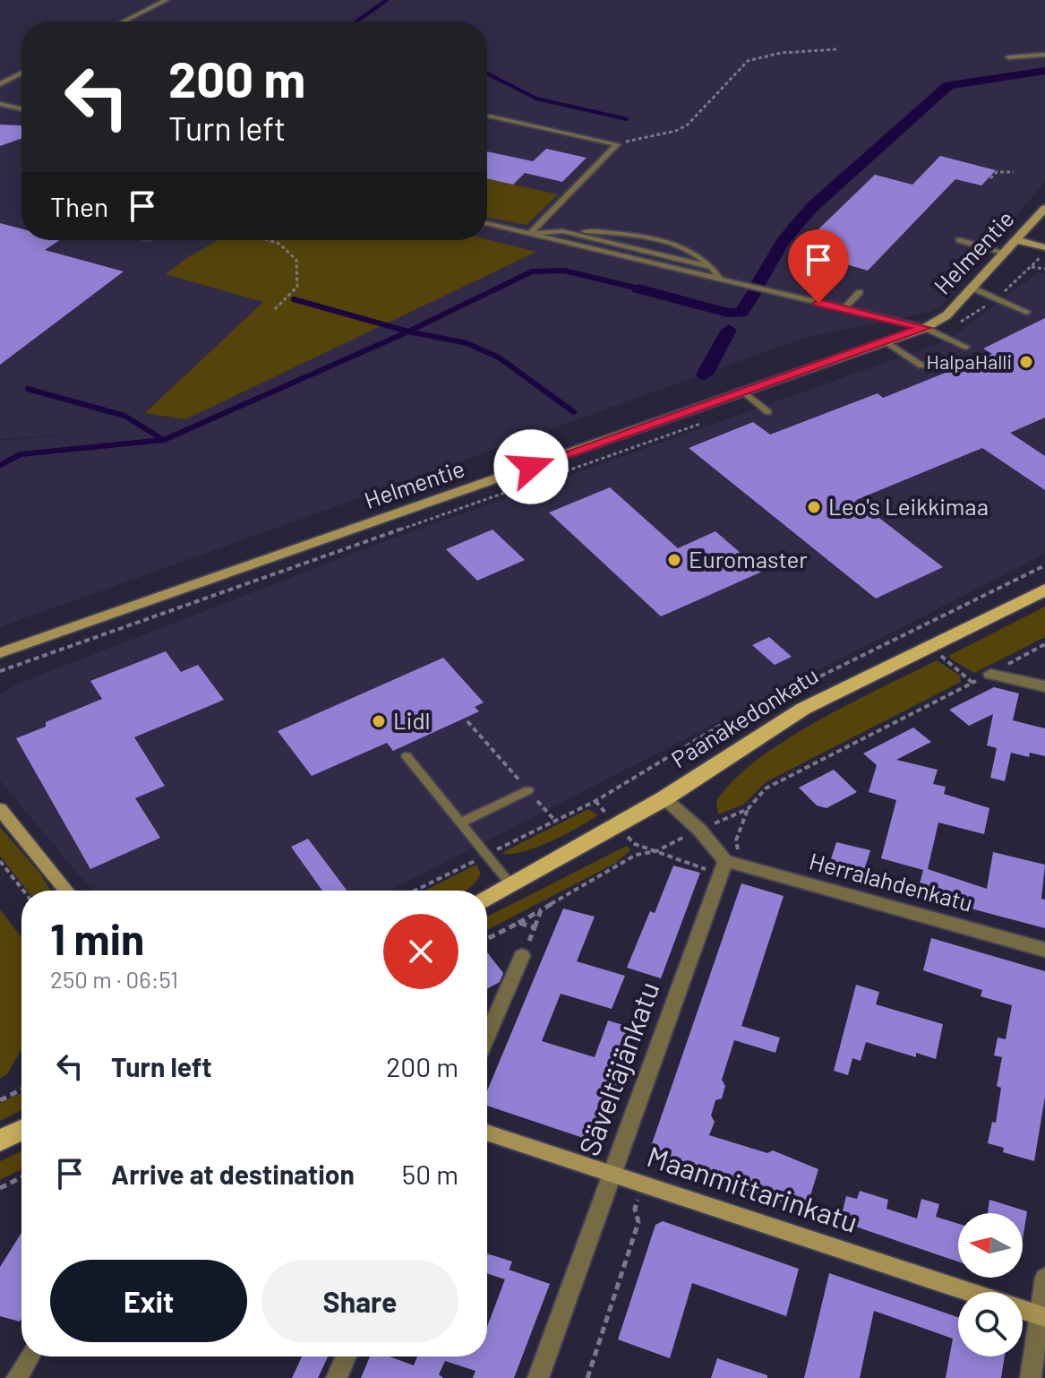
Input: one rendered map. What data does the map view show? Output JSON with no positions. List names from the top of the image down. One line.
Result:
{"streets":{"main road":["Paanakedonkatu"],"street":["Helmentie","Herralahdenkatu","Säveltäjänkatu","Maanmittarinkatu"]},"crossings":[["Herralahdenkatu","Säveltäjänkatu"],["Säveltäjänkatu","Maanmittarinkatu"]],"places":["HalpaHalli","Leo's Leikkimaa","Euromaster","Lidl"],"north":"left","page":{"turn":["200 m","Turn left"],"then":"Then","heading":["1 min","250 m · 06:51"],"list":[{"name":"Turn left","value":"200 m"},{"name":"Arrive at destination","value":"50 m"}],"buttons":["Exit","Share"]}}
